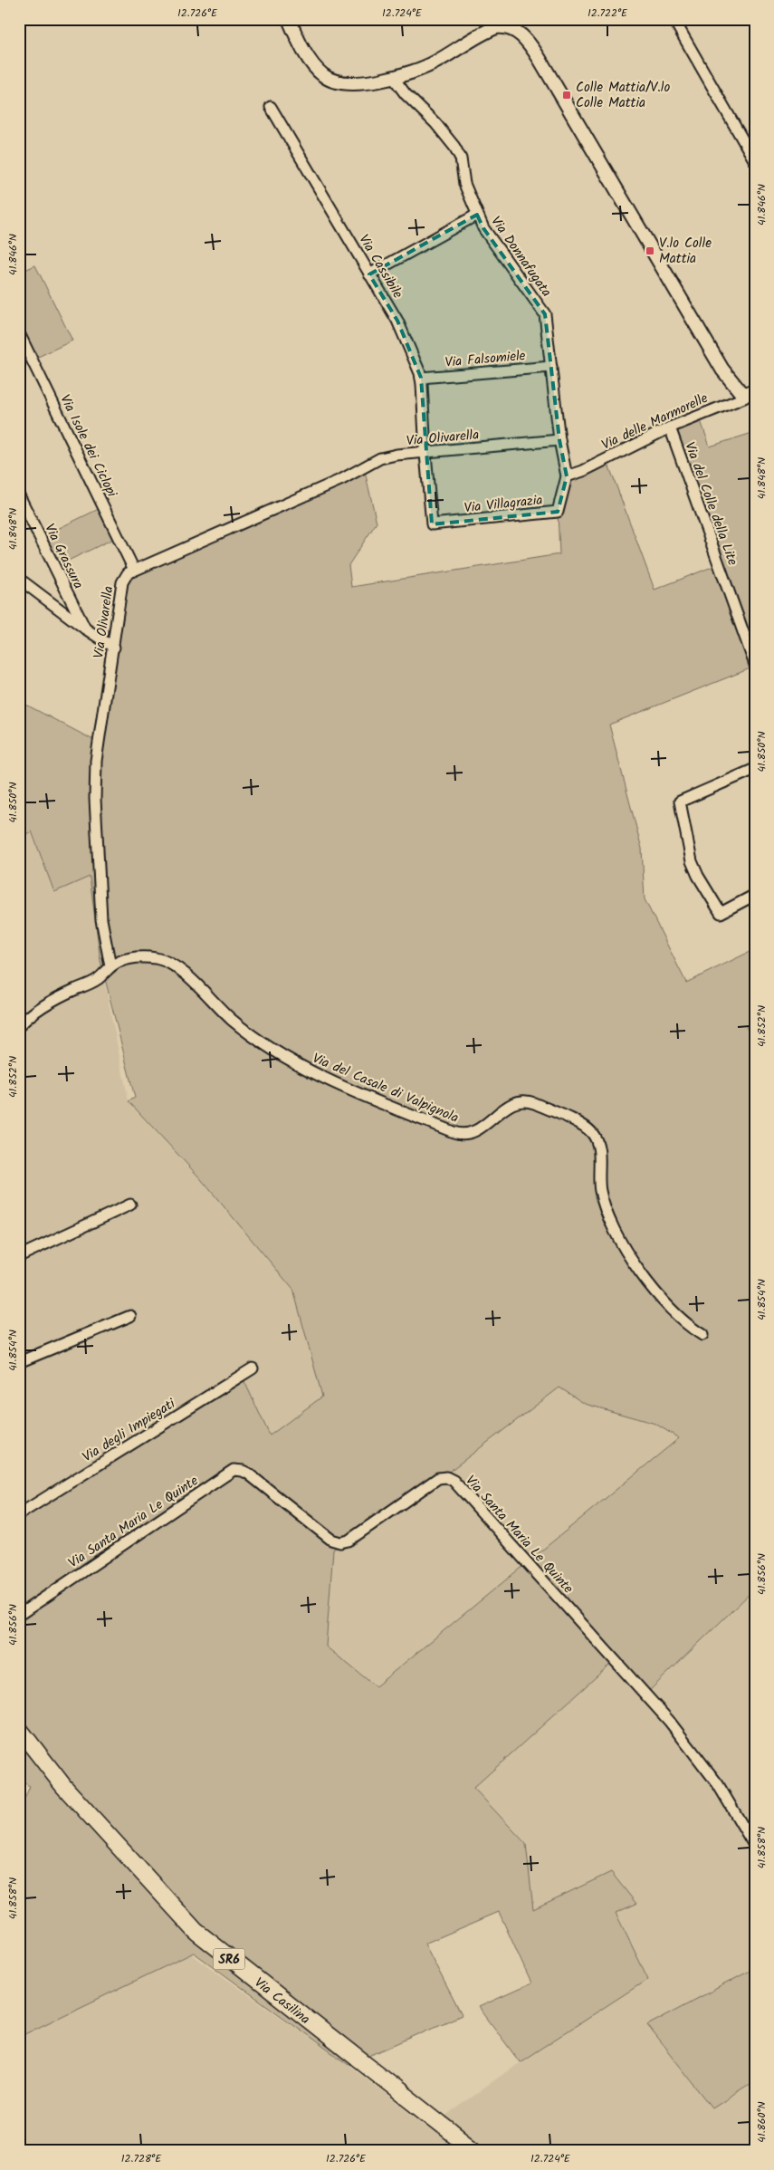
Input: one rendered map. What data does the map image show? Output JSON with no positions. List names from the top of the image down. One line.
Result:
{"streets":{"main road":["SR6","Via Casilina"],"street":["Via Donnafugata","Via Cassibile","Via Falsomiele","Via delle Marmorelle","Via Olivarella","Via Isole dei Ciclopi","Via Villagrazia","Via del Colle della Lite","Via Grassura","Via del Casale di Valpignola","Via degli Impiegati","Via Santa Maria Le Quinte"]},"crossings":[["Via Donnafugata","Via Falsomiele"],["Via Donnafugata","Via delle Marmorelle"],["Via Donnafugata","Via Olivarella"],["Via Donnafugata","Via Villagrazia"],["Via Cassibile","Via Falsomiele"],["Via Cassibile","Via Olivarella"],["Via Cassibile","Via Villagrazia"],["Via delle Marmorelle","Via Villagrazia"],["Via delle Marmorelle","Via del Colle della Lite"],["Via Olivarella","Via Isole dei Ciclopi"],["Via Olivarella","Via Villagrazia"],["Via Olivarella","Via del Casale di Valpignola"]],"places":{"transit":["Colle Mattia/V.lo Colle Mattia","V.lo Colle Mattia"]},"coordinates":["12.726°E","12.724°E","12.722°E","41.846°N","41.848°N","41.850°N","41.852°N","41.854°N","41.856°N","41.858°N","41.860°N","12.728°E"]}
